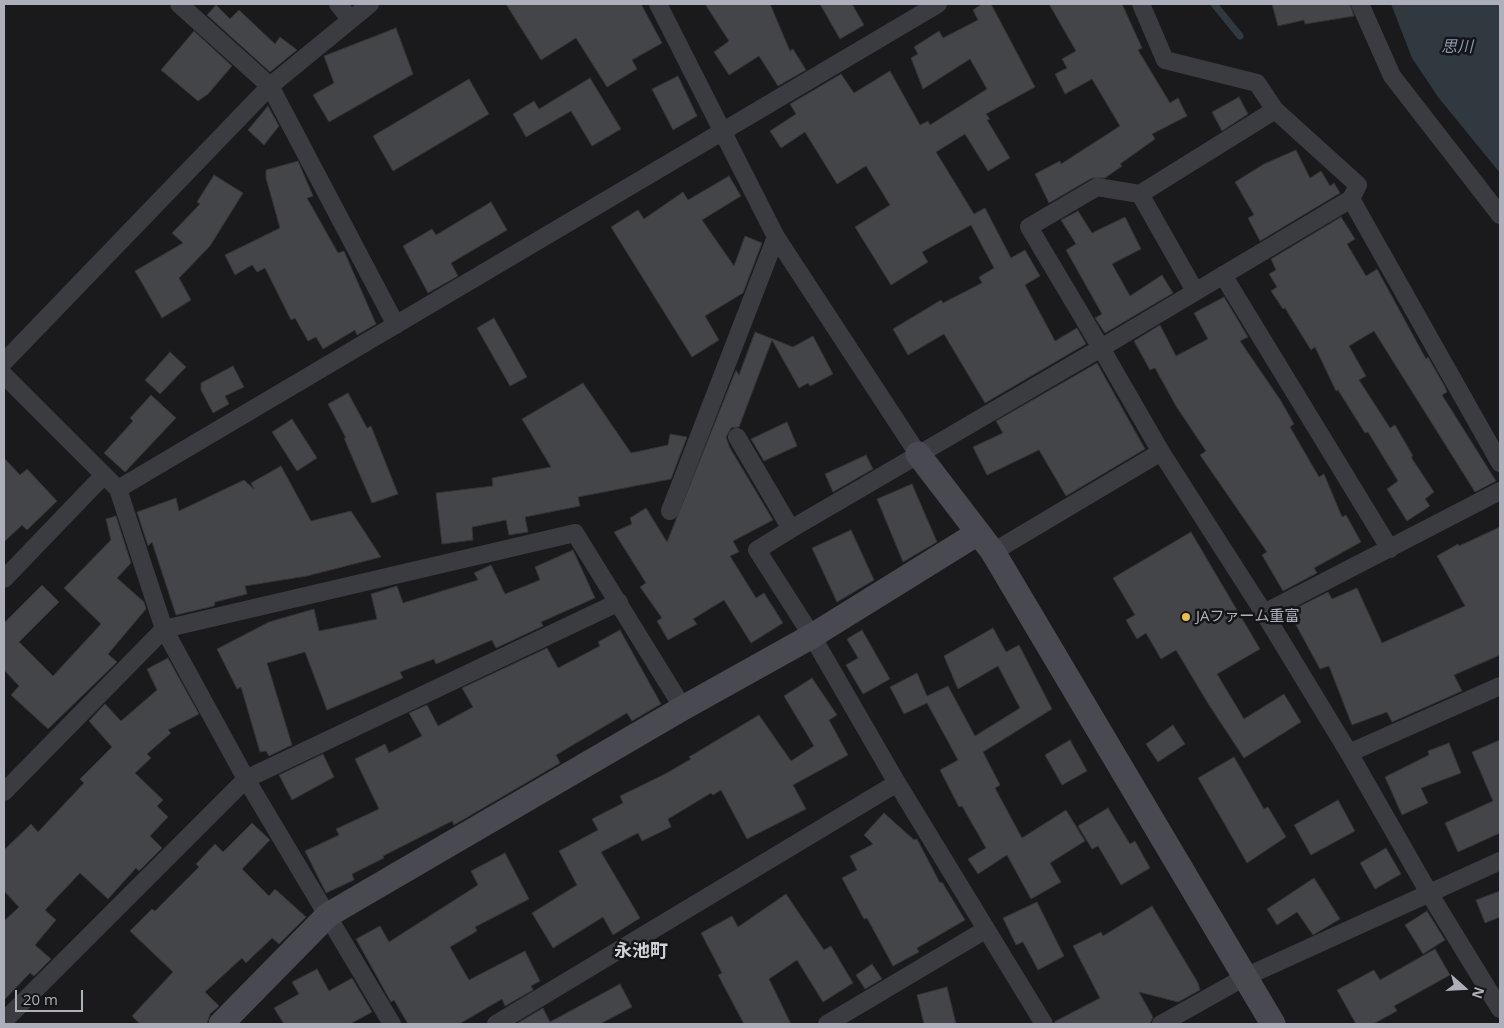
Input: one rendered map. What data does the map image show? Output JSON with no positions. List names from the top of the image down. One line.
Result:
{"districts":["永池町"],"water":["思川"],"places":["JAファーム重富"],"scale_bar":"20 m","north":"right"}
